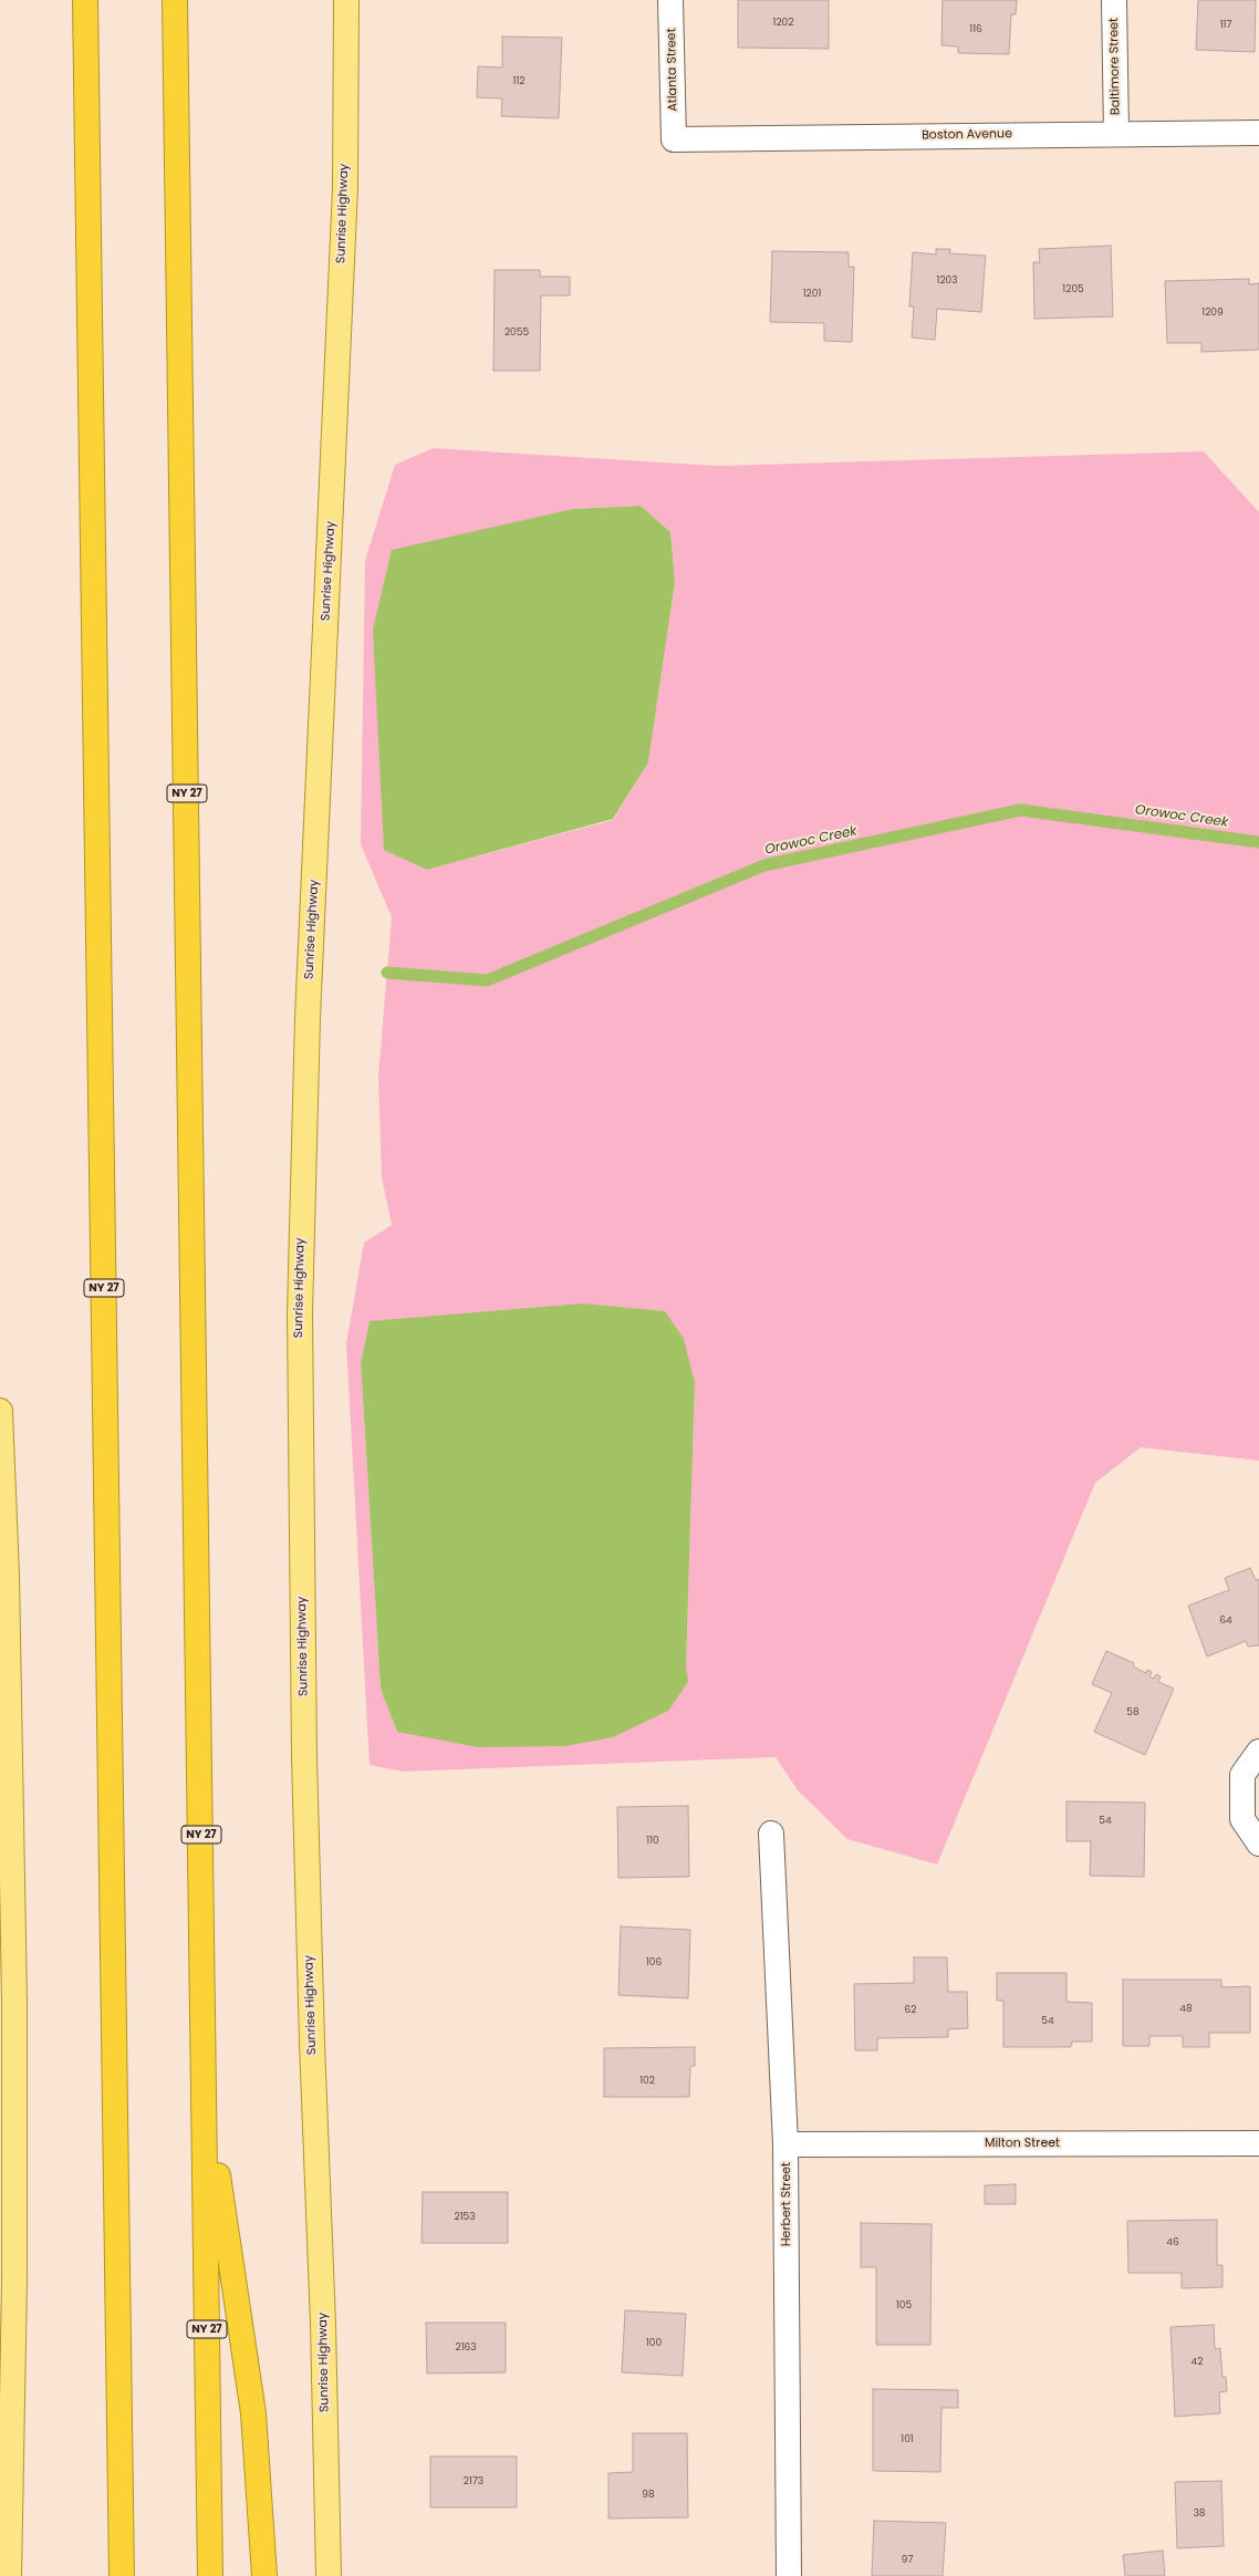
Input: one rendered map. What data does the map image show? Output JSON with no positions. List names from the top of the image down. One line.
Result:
{"streets":{"highway":["NY 27"],"main road":["Sunrise Highway"],"street":["Baltimore Street","Atlanta Street","Boston Avenue","Milton Street","Herbert Street"]},"crossings":[["Baltimore Street","Boston Avenue"],["Atlanta Street","Boston Avenue"],["Milton Street","Herbert Street"]],"water":["Orowoc Creek"],"house_numbers":["1202","117","116","112","1203","1205","1201","1209","2055","64","58","54","110","106","48","62","54","102","2153","46","105","100","2163","42","101","2173","98","38","97"]}
